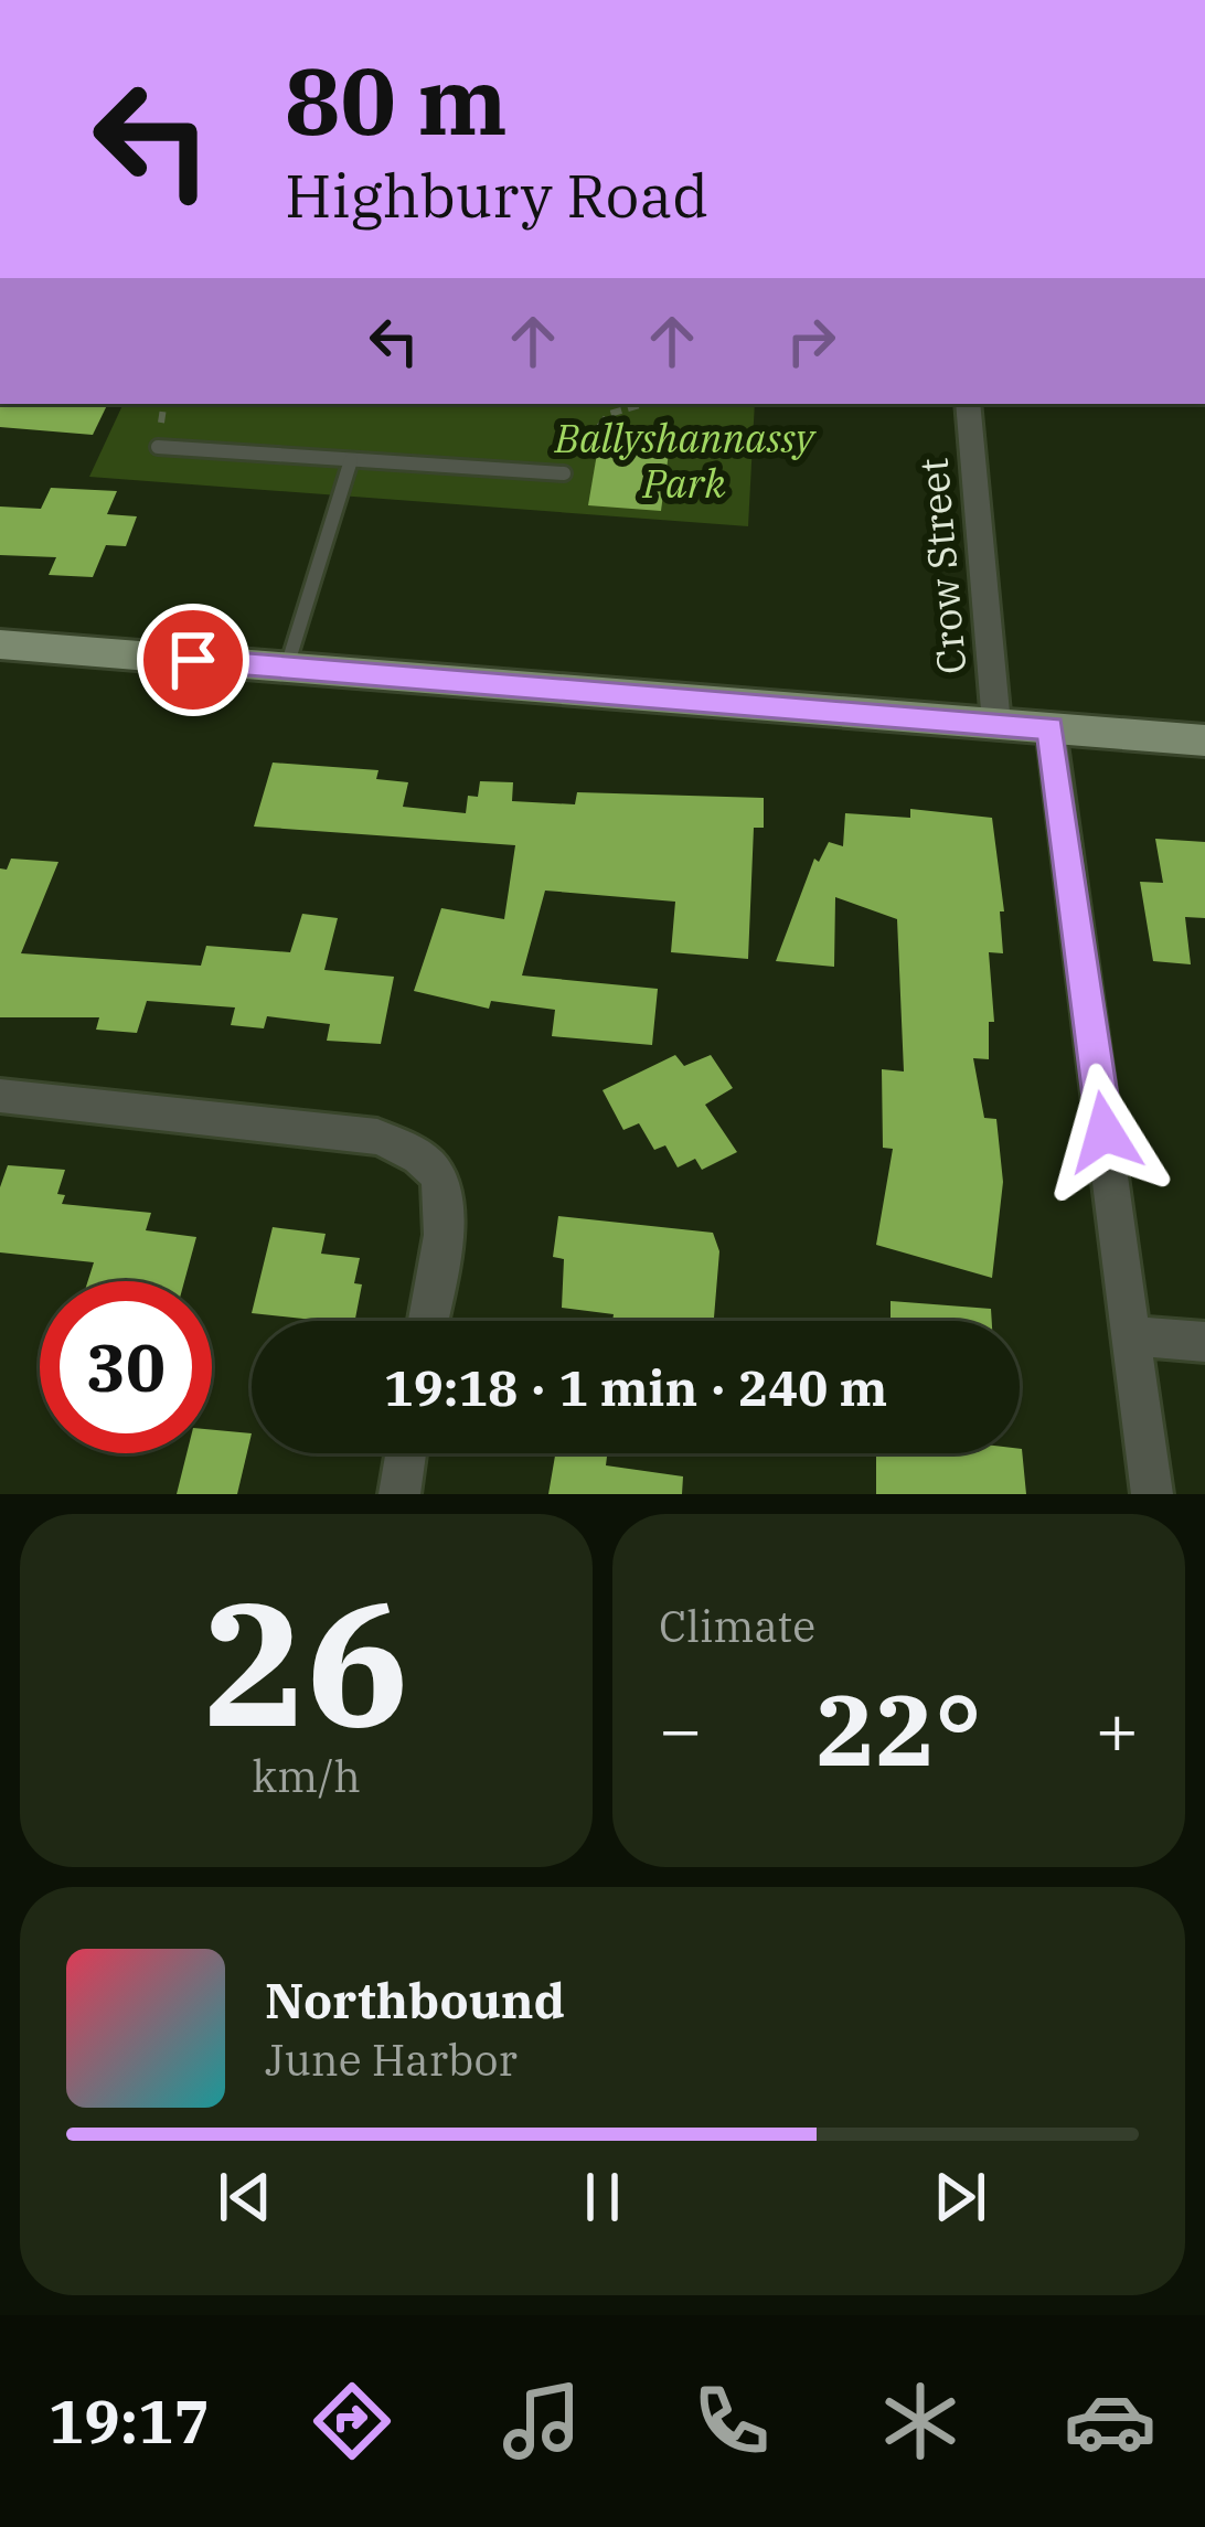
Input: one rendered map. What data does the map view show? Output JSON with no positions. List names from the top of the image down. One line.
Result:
{"streets":{"street":["Crow Street"]},"parks":["Ballyshannassy Park"],"page":{"turn":["80 m","Highbury Road"],"limit":"30","trip":"19:18 · 1 min · 240 m","tile":[["26","km/h"],"Climate"],"heat":["−","22°","+"],"song":["Northbound","June Harbor"],"tabs":"19:17"}}
